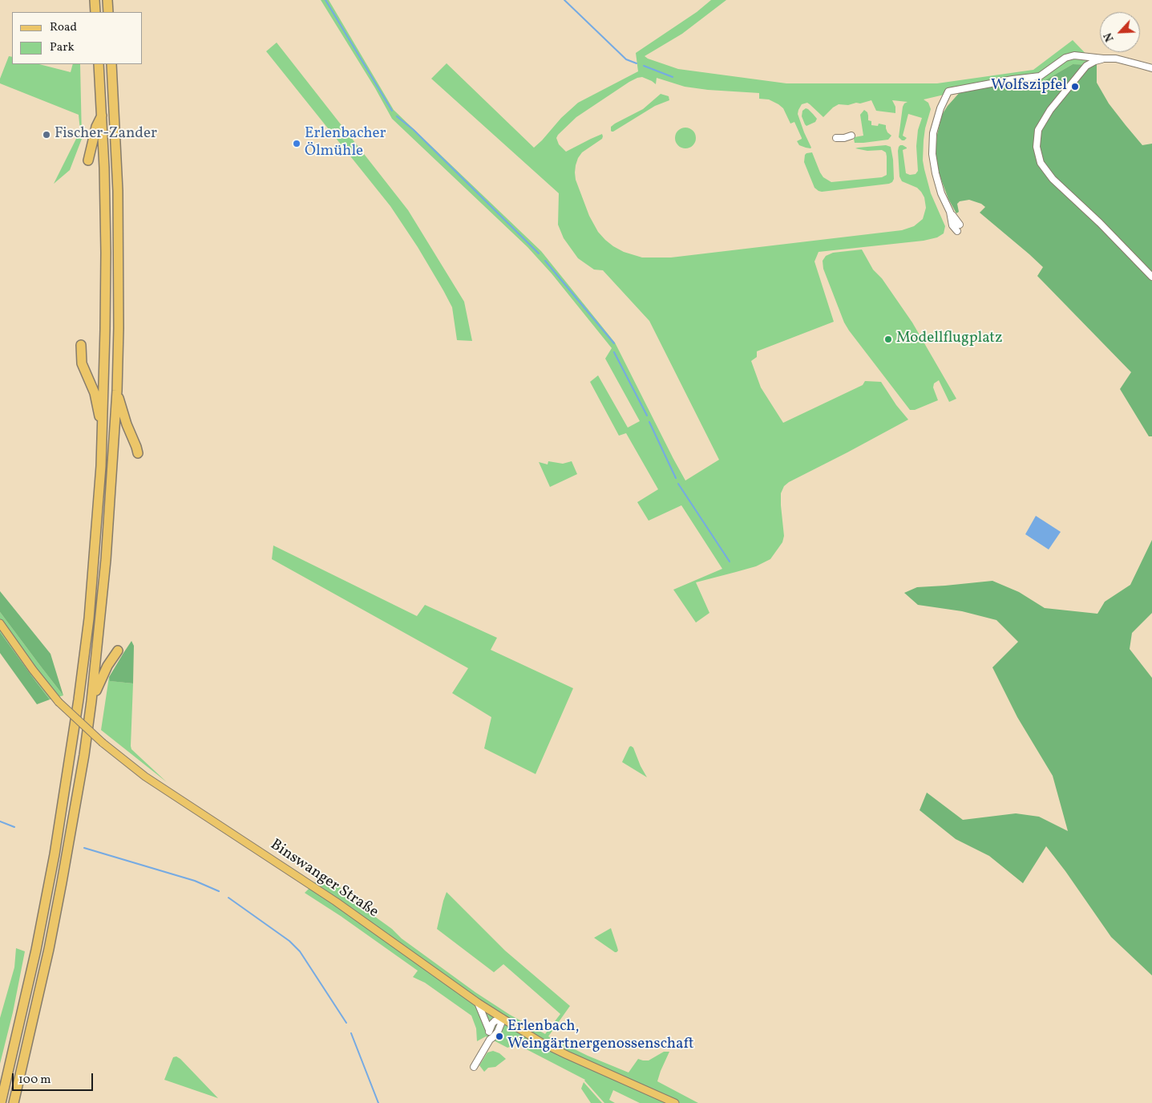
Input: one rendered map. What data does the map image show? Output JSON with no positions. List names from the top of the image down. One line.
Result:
{"streets":{"main road":["Binswanger Straße"]},"places":["Wolfszipfel","Fischer-Zander","Erlenbacher Ölmühle","Modellflugplatz","Erlenbach, Weingärtnergenossenschaft"],"legend":["Road","Park"],"scale_bar":"100 m","north":"bottom left"}
